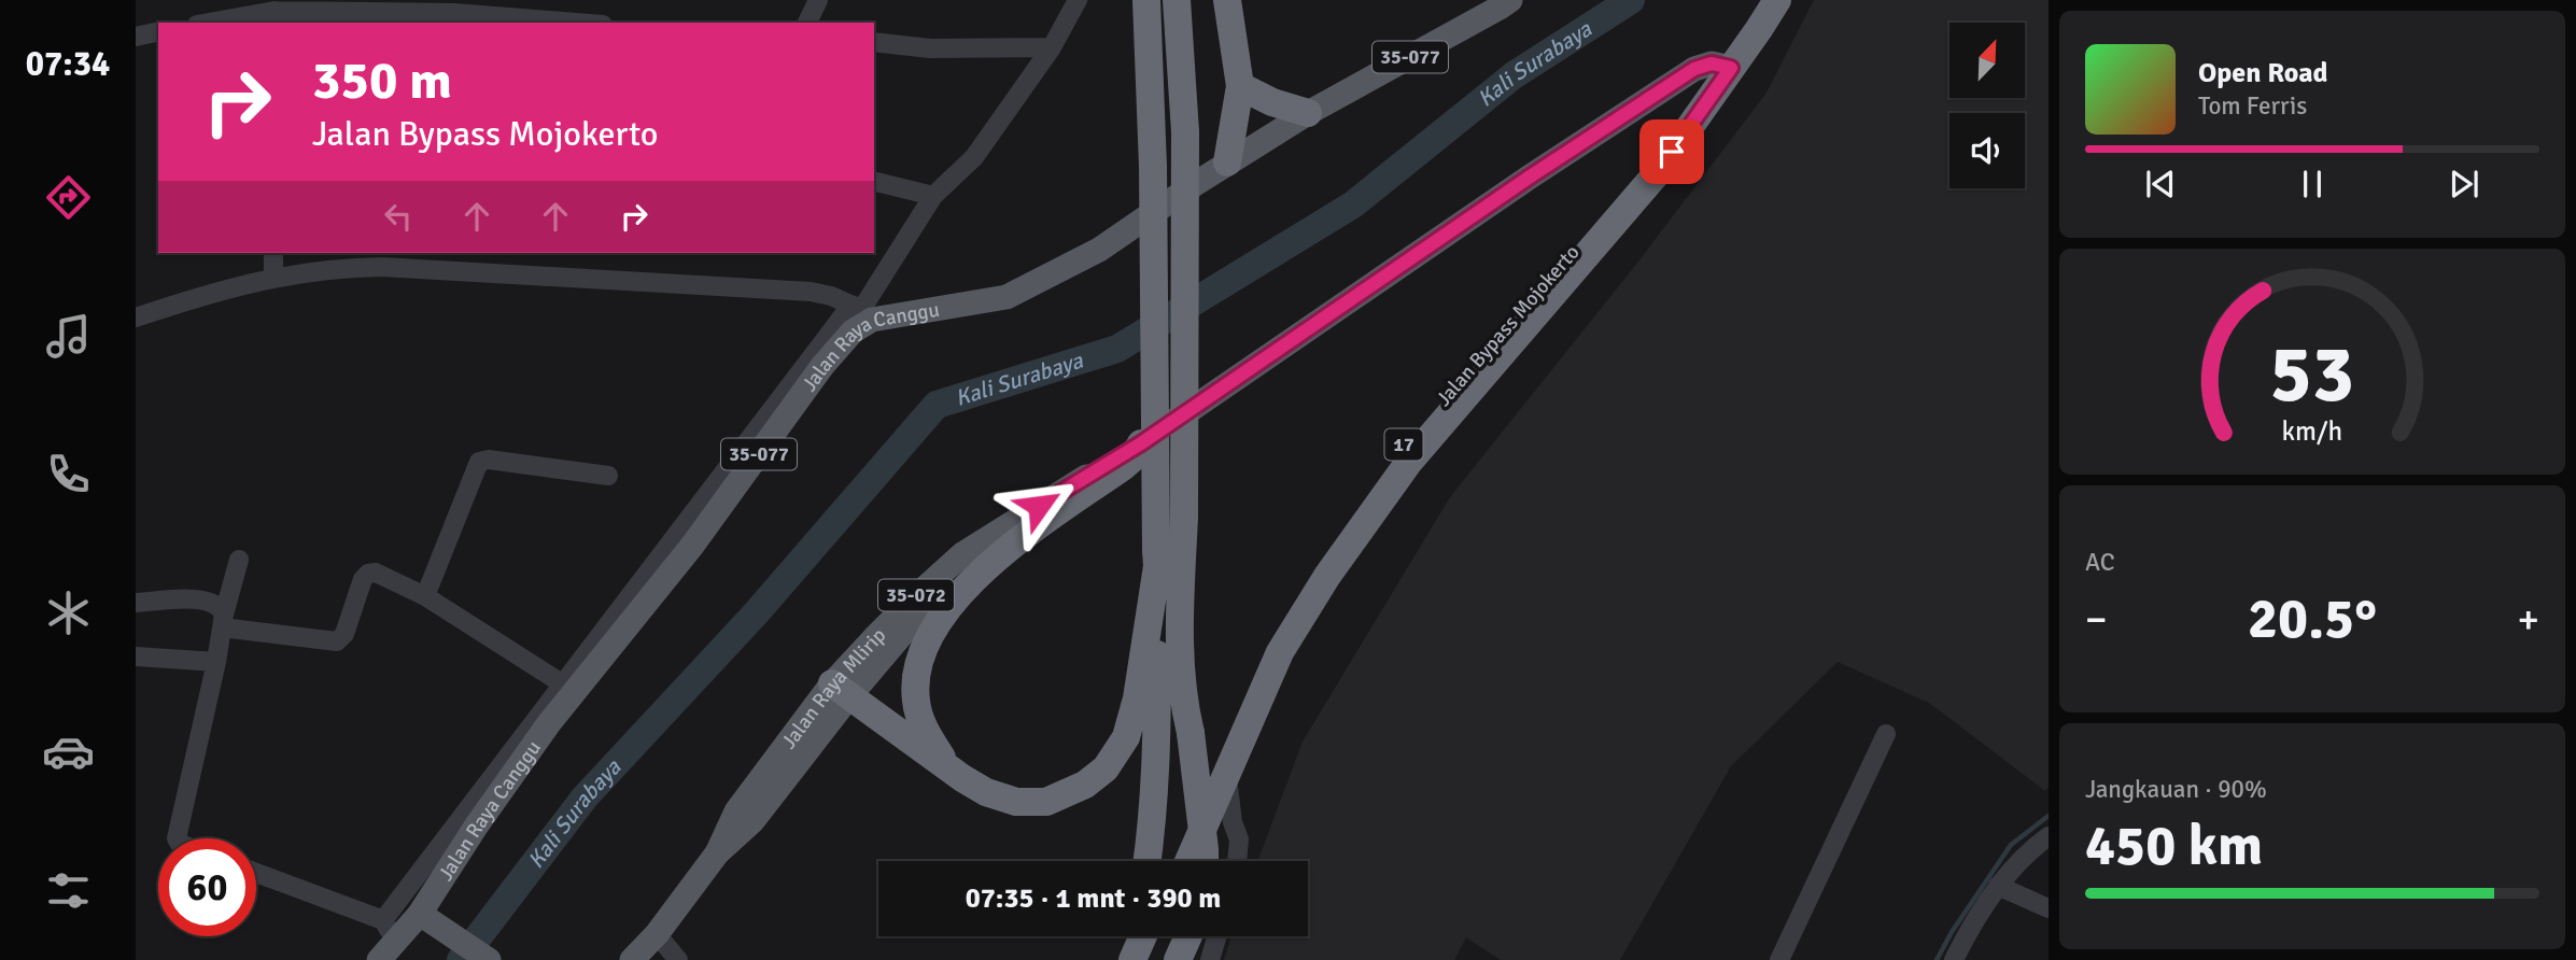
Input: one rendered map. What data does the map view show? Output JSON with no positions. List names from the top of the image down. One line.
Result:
{"streets":{"highway":["Jalan Bypass Mojokerto","17"],"main road":["35-077","Jalan Raya Canggu","35-072","Jalan Raya Mlirip"]},"crossings":[["Jalan Bypass Mojokerto","17"],["Jalan Bypass Mojokerto","Jalan Raya Mlirip"],["17","Jalan Raya Mlirip"]],"water":["Kali Surabaya"],"north":"top right","page":{"tabs":"07:34","turn":["350 m","Jalan Bypass Mojokerto"],"song":["Open Road","Tom Ferris"],"tile":["AC",["Jangkauan · 90%","450 km"]],"heat":["−","20.5°","+"],"limit":"60","trip":"07:35 · 1 mnt · 390 m","gauge":["53","km/h"]}}
